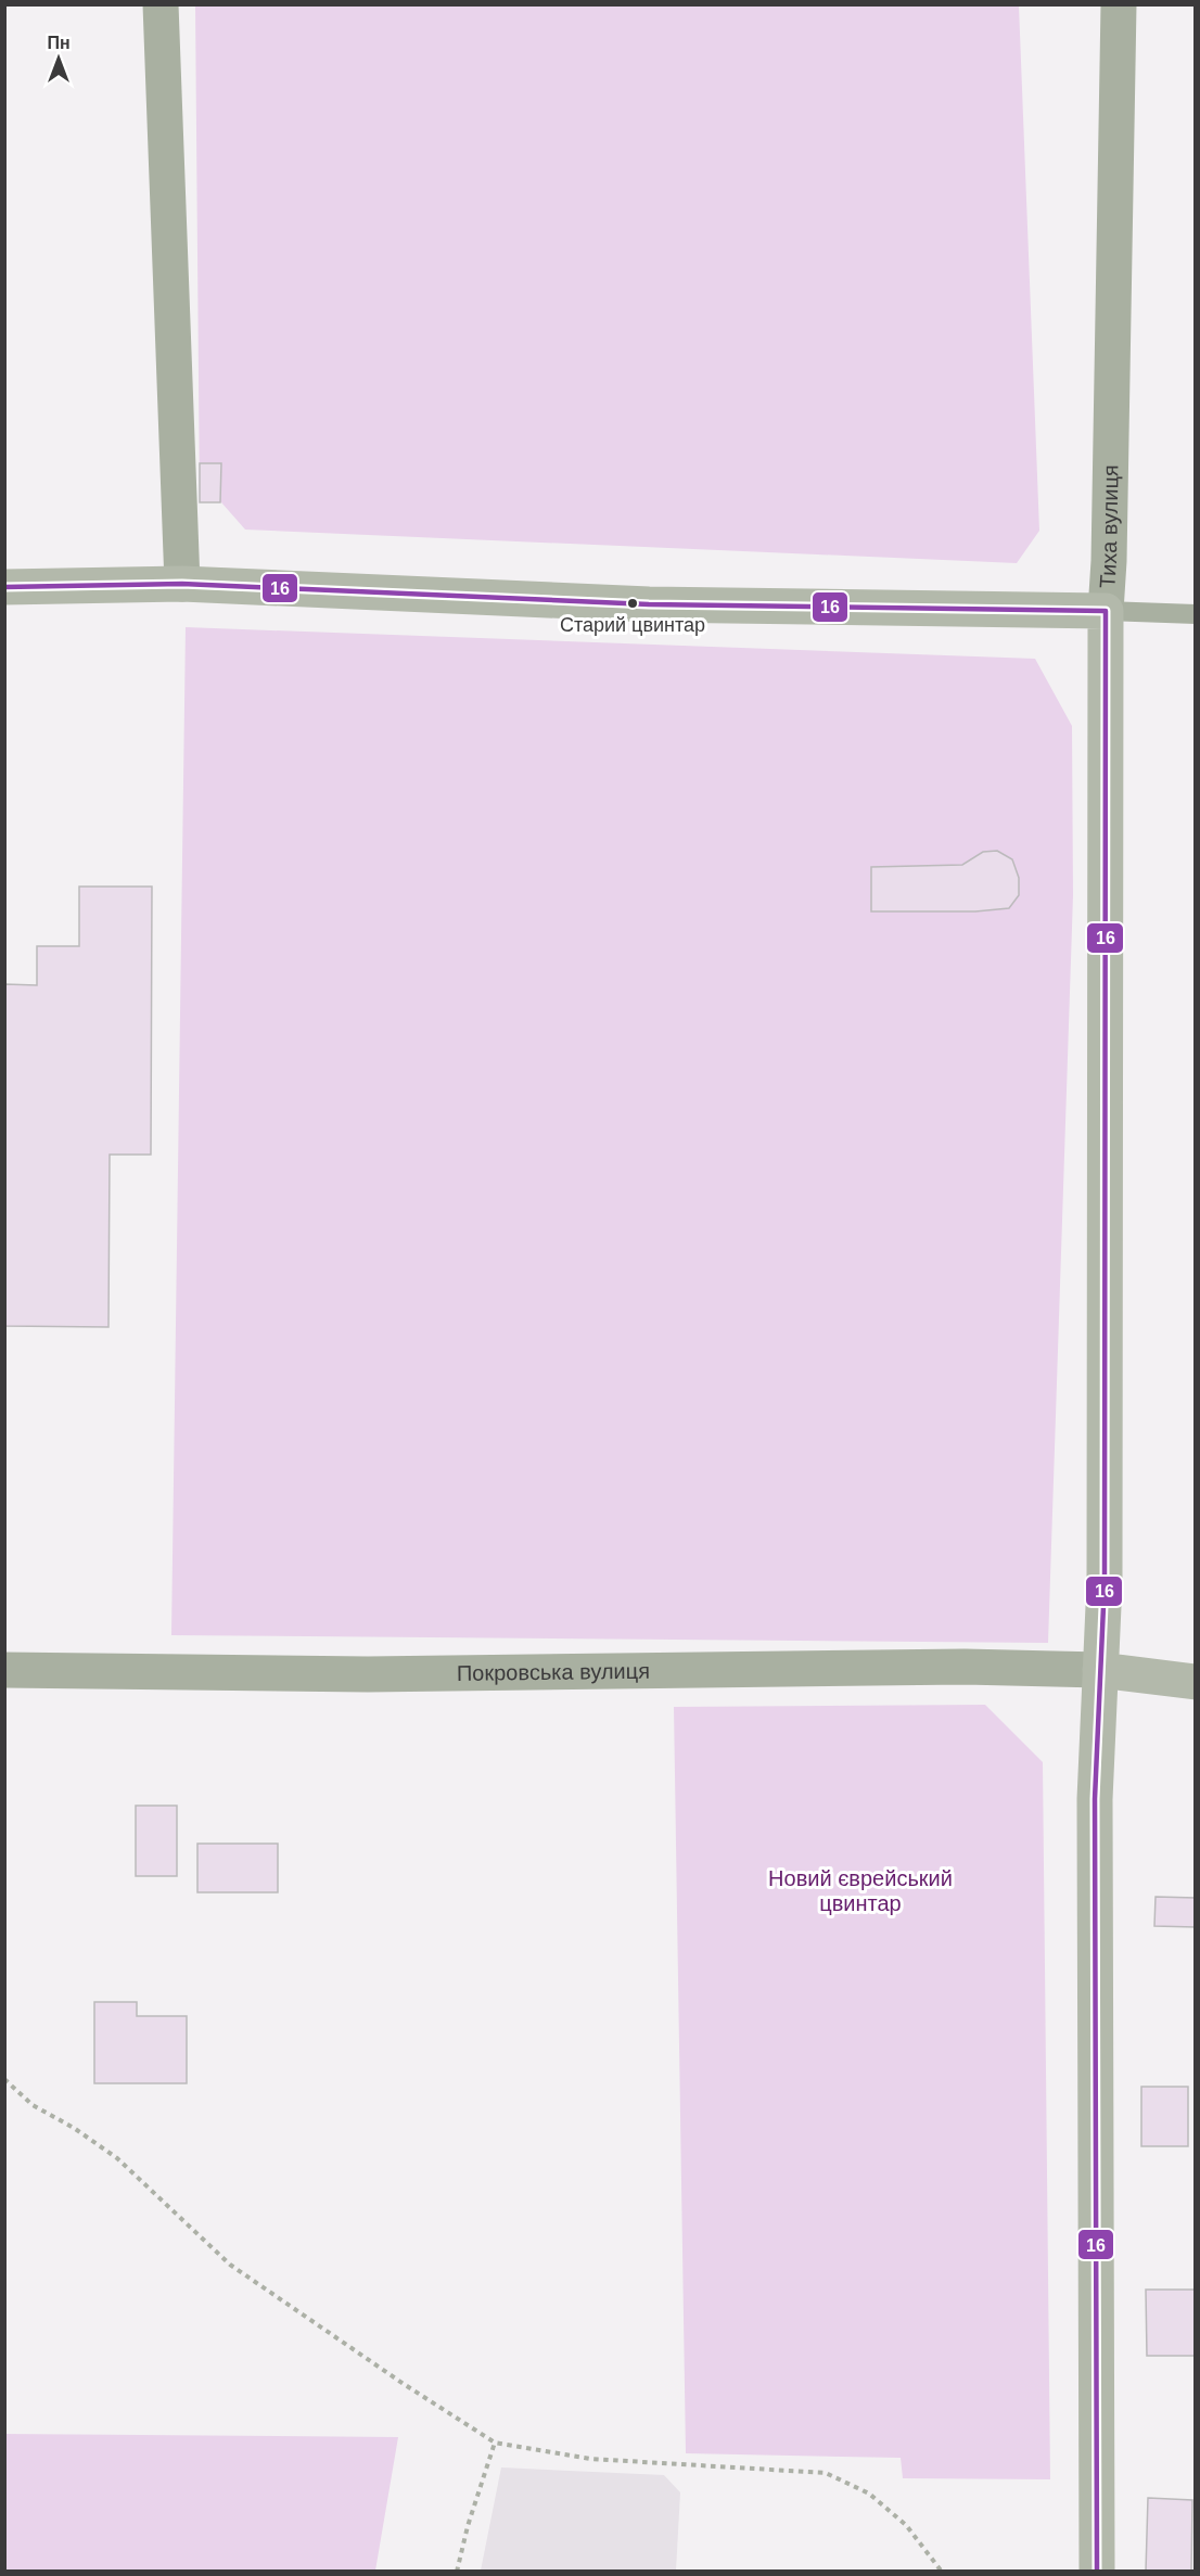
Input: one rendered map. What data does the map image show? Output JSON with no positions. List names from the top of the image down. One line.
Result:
{"streets":{"main road":["Тиха вулиця"],"street":["Покровська вулиця"]},"crossings":[["Тиха вулиця","Покровська вулиця"]],"parks":["Новий єврейський цвинтар"],"places":["Старий цвинтар"],"lines":["transit line 16"],"north":"top"}
